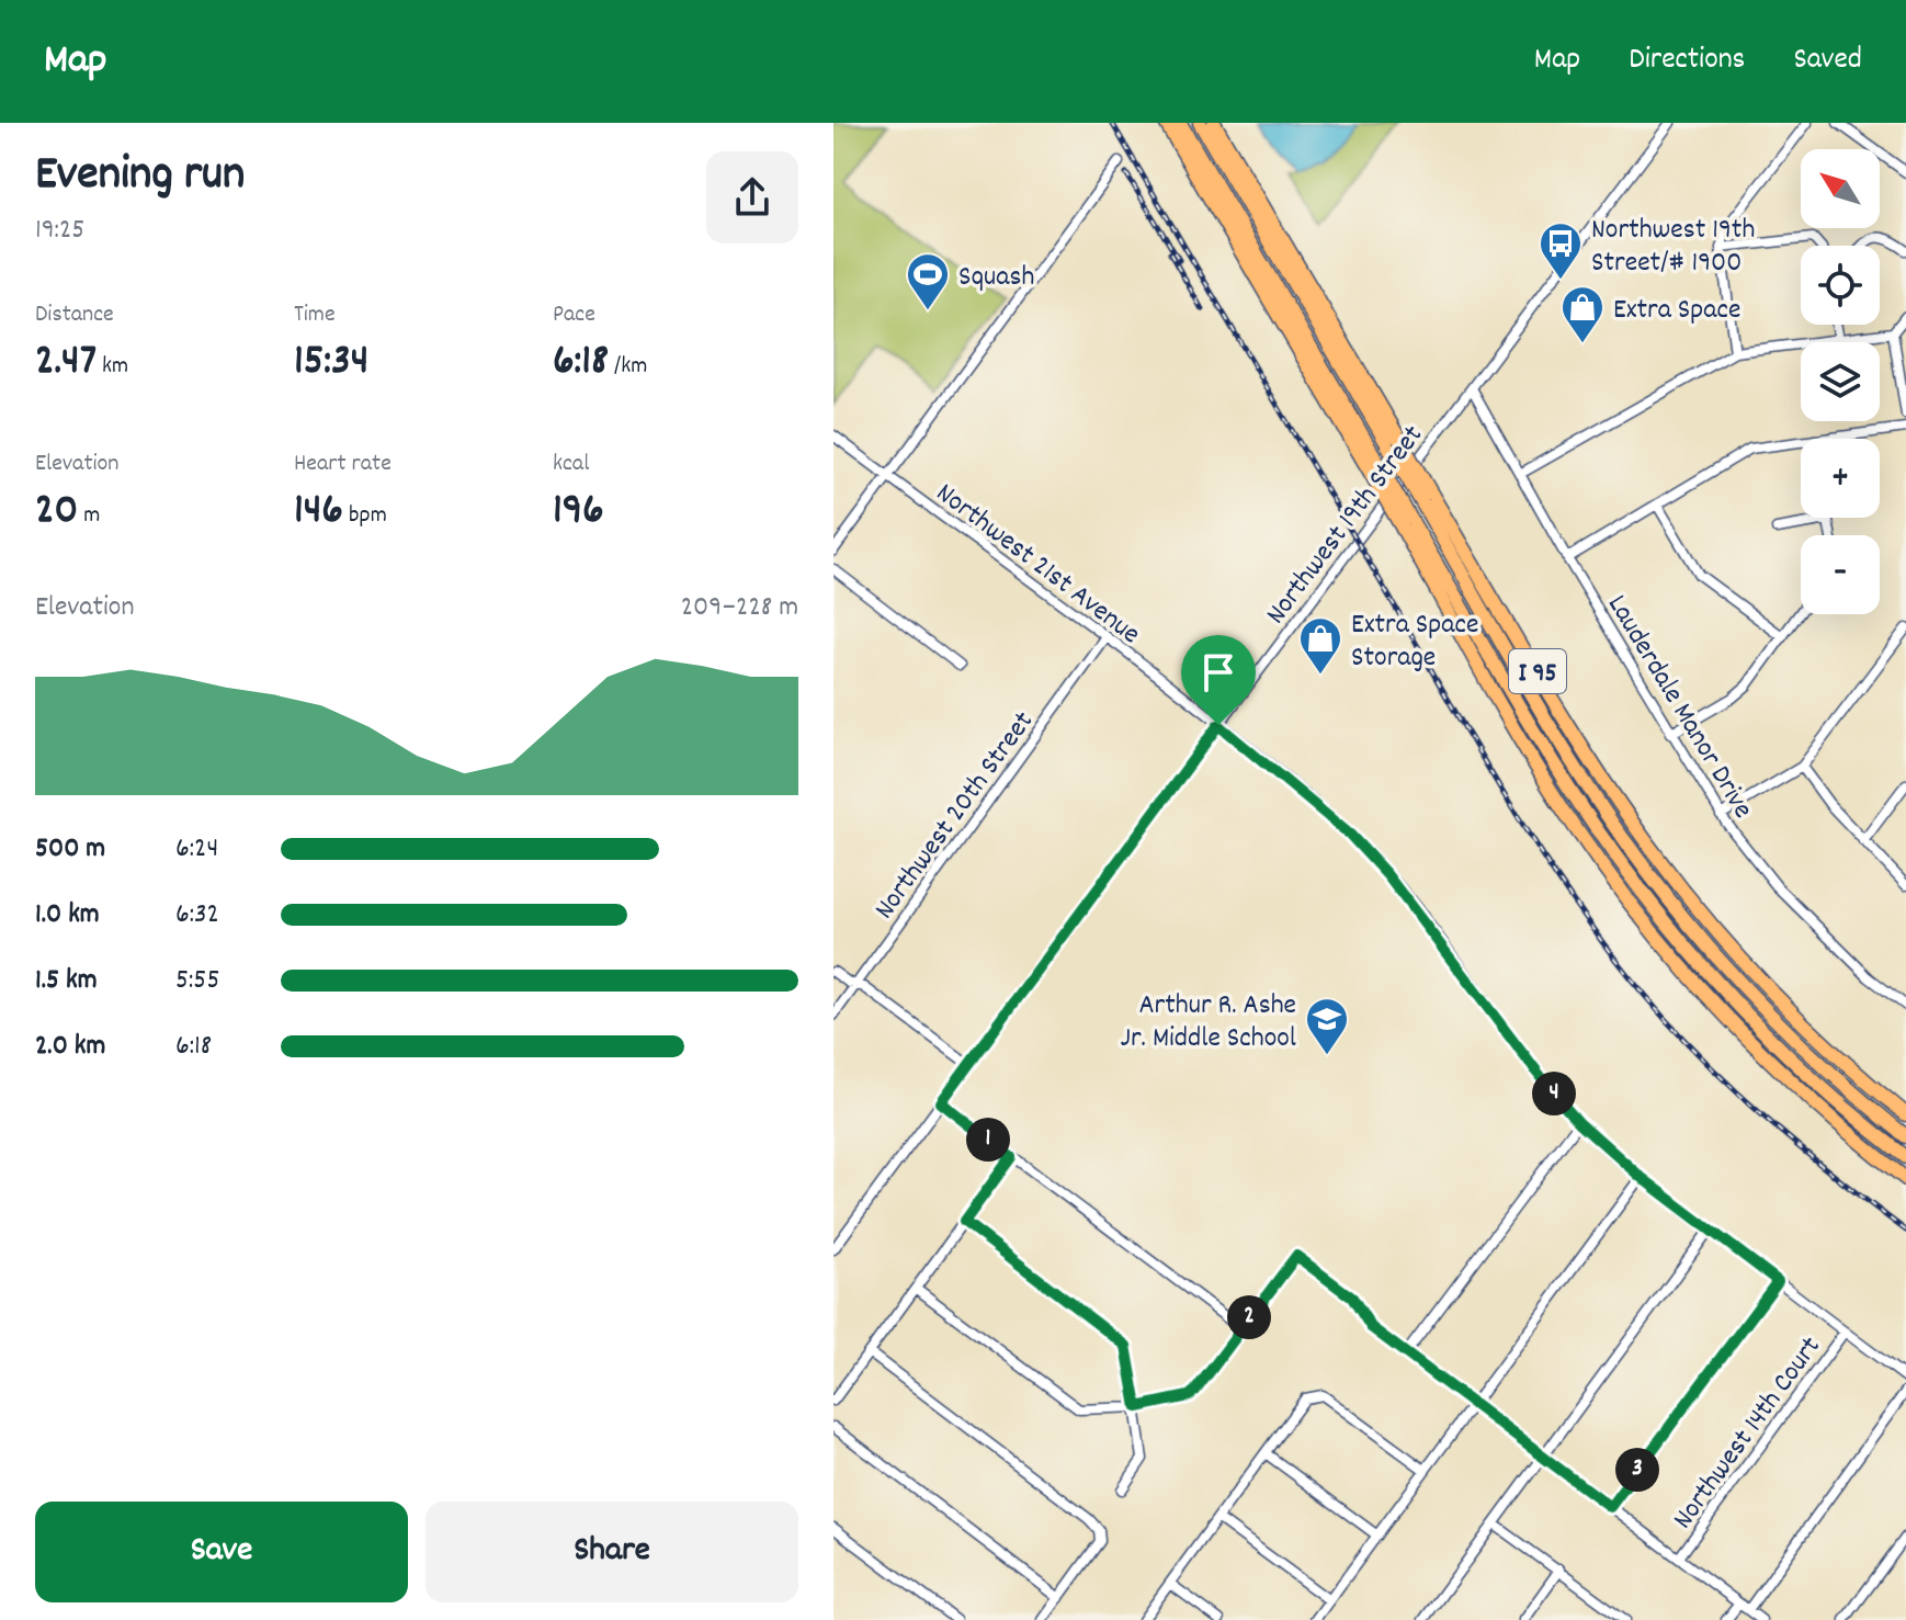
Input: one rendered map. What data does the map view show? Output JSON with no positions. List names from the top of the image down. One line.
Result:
{"streets":{"highway":["I 95"],"street":["Northwest 19th Street","Northwest 21st Avenue","Lauderdale Manor Drive","Northwest 20th Street","Northwest 14th Court"]},"crossings":[["Northwest 19th Street","Northwest 21st Avenue"],["Northwest 19th Street","Lauderdale Manor Drive"],["Northwest 21st Avenue","Northwest 20th Street"],["Northwest 21st Avenue","Northwest 14th Court"]],"places":{"bus stop":["Northwest 19th Street/# 1900"],"sports":["Squash"],"shop":["Extra Space","Extra Space Storage"],"school or university":["Arthur R. Ashe Jr. Middle School"]},"north":"top left","page":{"header":"Map","nav":["Map","Directions","Saved"],"heading":["Evening run","19:25"],"map_buttons":["+","−"],"stats":[["Distance","2.47 km"],["Time","15:34"],["Pace","6:18 /km"],["Elevation","20 m"],["Heart rate","146 bpm"],["kcal","196"]],"chart":["Elevation","209–228 m"],"list":[{"name":"500 m","note":"6:24"},{"name":"1.0 km","note":"6:32"},{"name":"1.5 km","note":"5:55"},{"name":"2.0 km","note":"6:18"}],"pins":["4","1","2","3"],"buttons":["Save","Share"]}}
